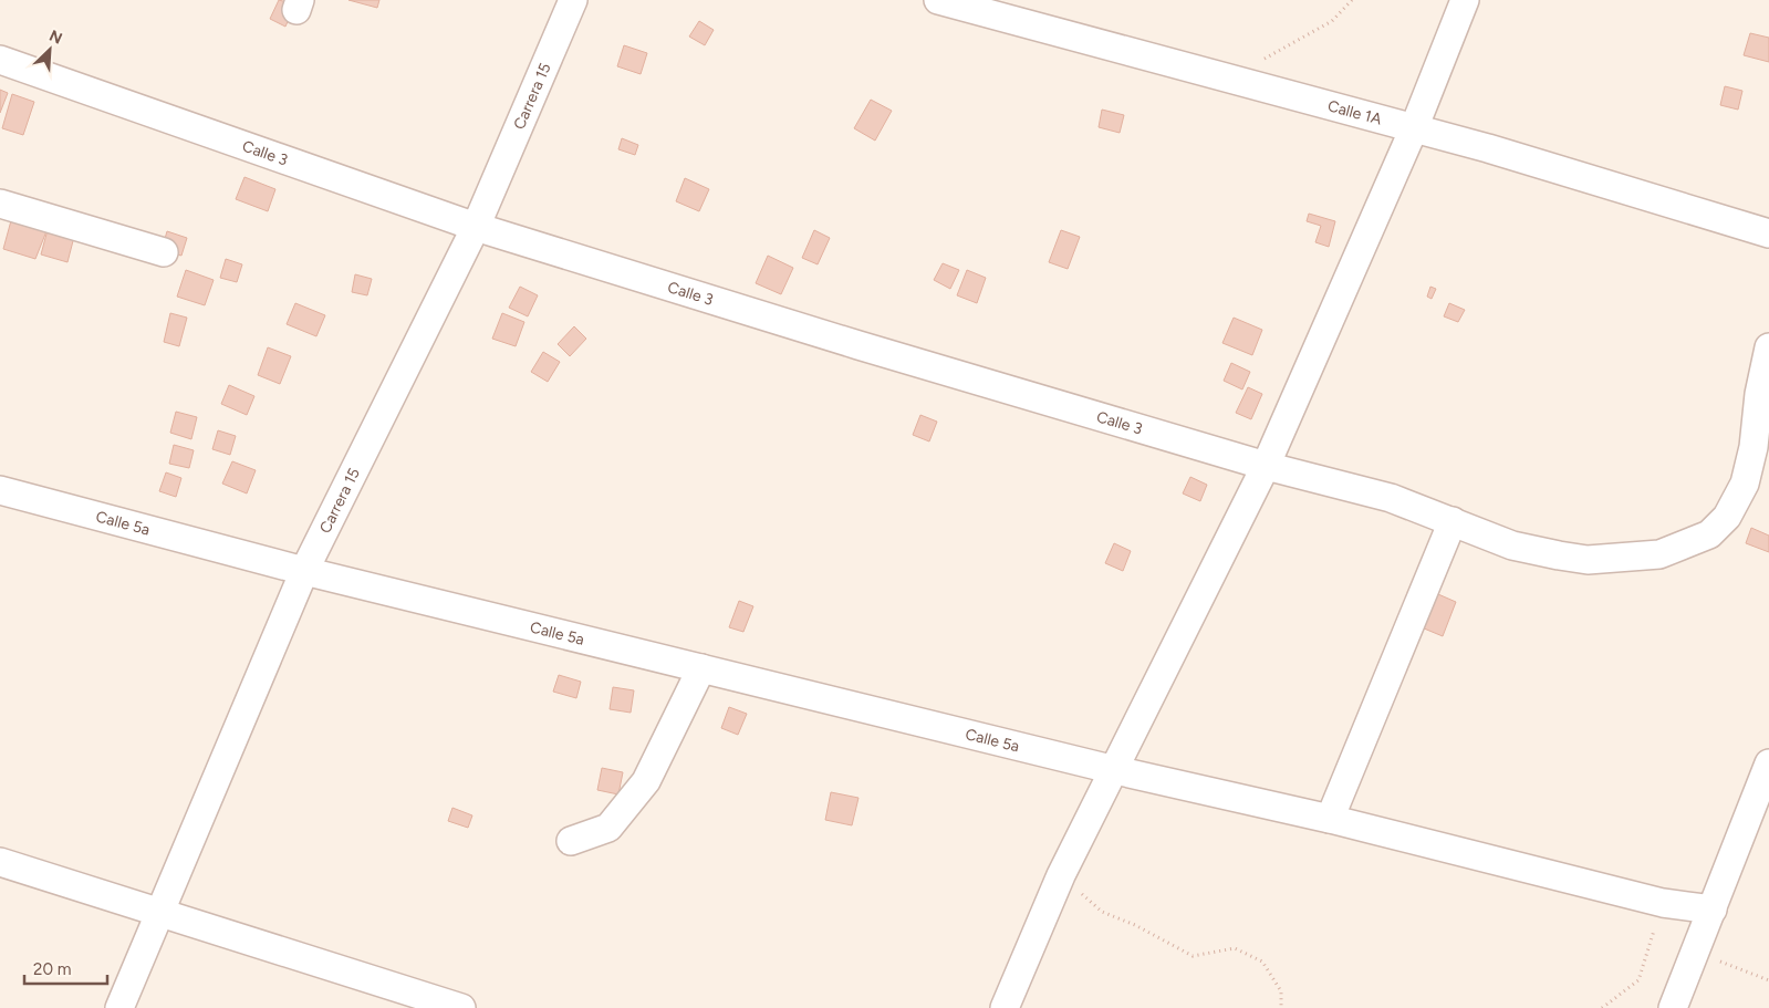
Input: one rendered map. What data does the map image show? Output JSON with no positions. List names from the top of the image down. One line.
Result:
{"streets":{"street":["Carrera 15","Calle 1A","Calle 3","Calle 5a"]},"crossings":[["Carrera 15","Calle 3"],["Carrera 15","Calle 5a"]],"scale_bar":"20 m","north":"top right"}
